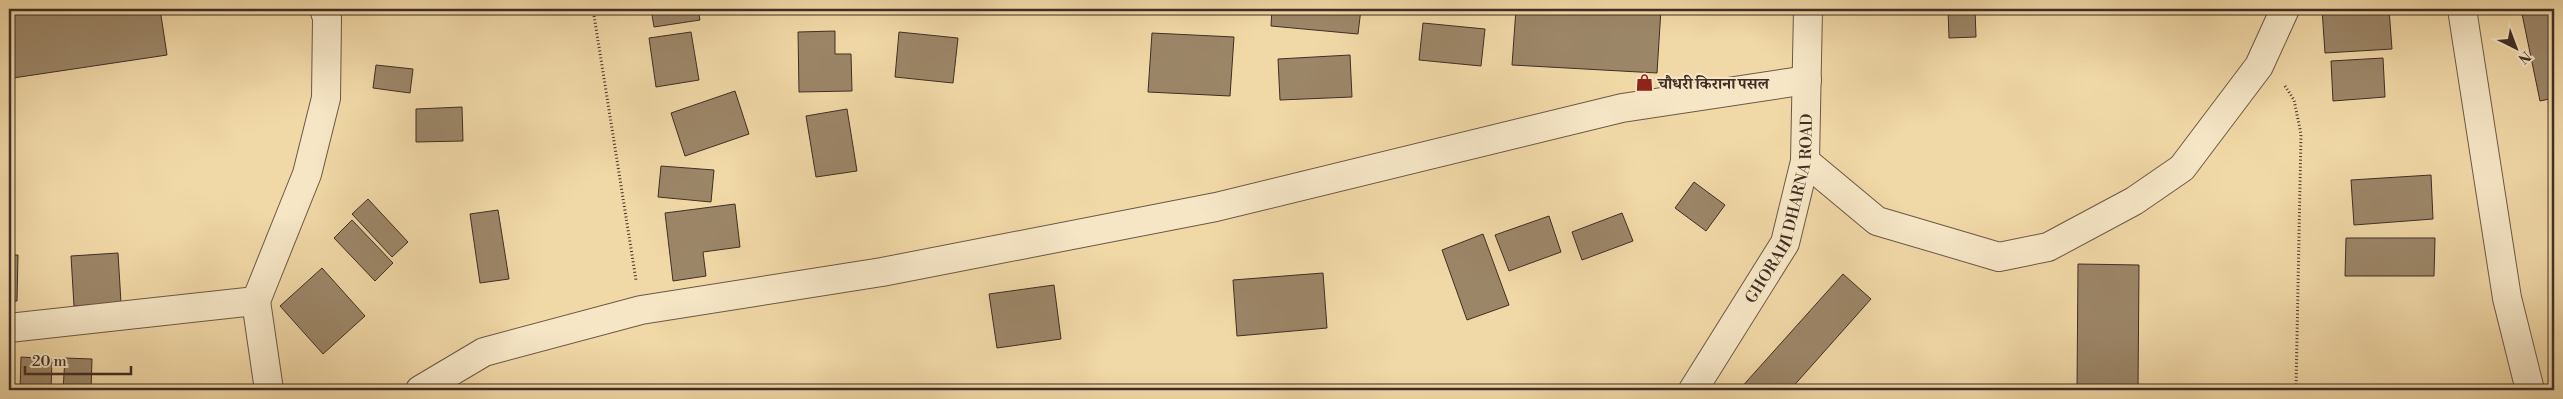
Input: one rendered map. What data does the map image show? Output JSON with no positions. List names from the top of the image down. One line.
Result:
{"streets":{"street":["GHORAHI DHARNA ROAD"]},"places":{"shop":["चौधरी किराना पसल"]},"scale_bar":"20 m","north":"bottom right"}
